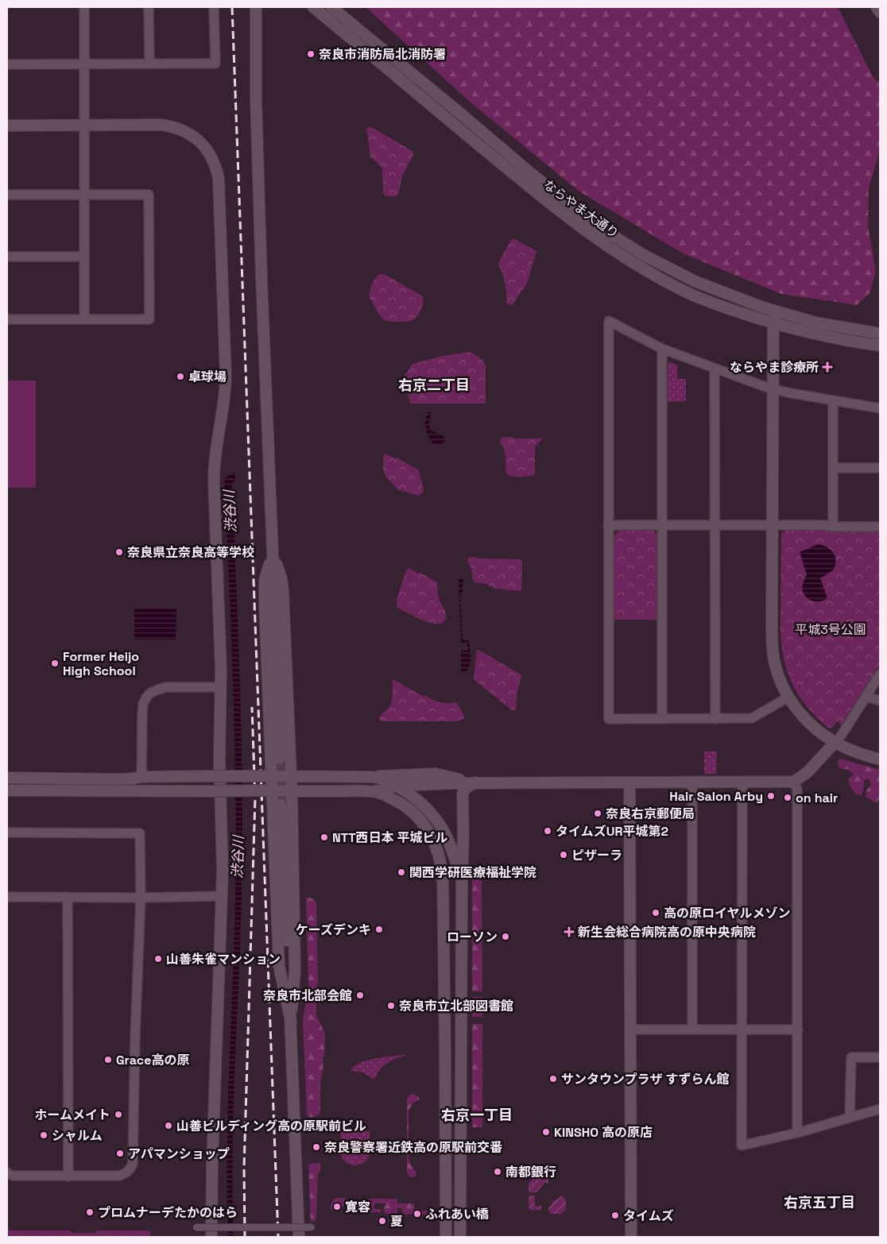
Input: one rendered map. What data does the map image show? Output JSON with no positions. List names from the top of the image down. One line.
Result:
{"streets":{"street":["ならやま大通り"]},"districts":["右京二丁目","右京一丁目","右京五丁目"],"water":["渋谷川"],"parks":["平城3号公園"],"places":{"other":["奈良市消防局北消防署","卓球場","奈良県立奈良高等学校","Former Heijo High School","Hair Salon Arby","on hair","奈良右京郵便局","タイムズUR平城第2","NTT西日本 平城ビル","ピザーラ","関西学研医療福祉学院","高の原ロイヤルメゾン","ケーズデンキ","ローソン","山善朱雀マンション","奈良市北部会館","奈良市立北部図書館","Grace高の原","サンタウンプラザ すずらん館","ホームメイト","山善ビルディング高の原駅前ビル","KINSHO 高の原店","シャルム","奈良警察署近鉄高の原駅前交番","アパマンショップ","南都銀行","寛容","プロムナーデたかのはら","ふれあい橋","タイムズ","夏"],"health":["ならやま診療所","新生会総合病院高の原中央病院"]}}
